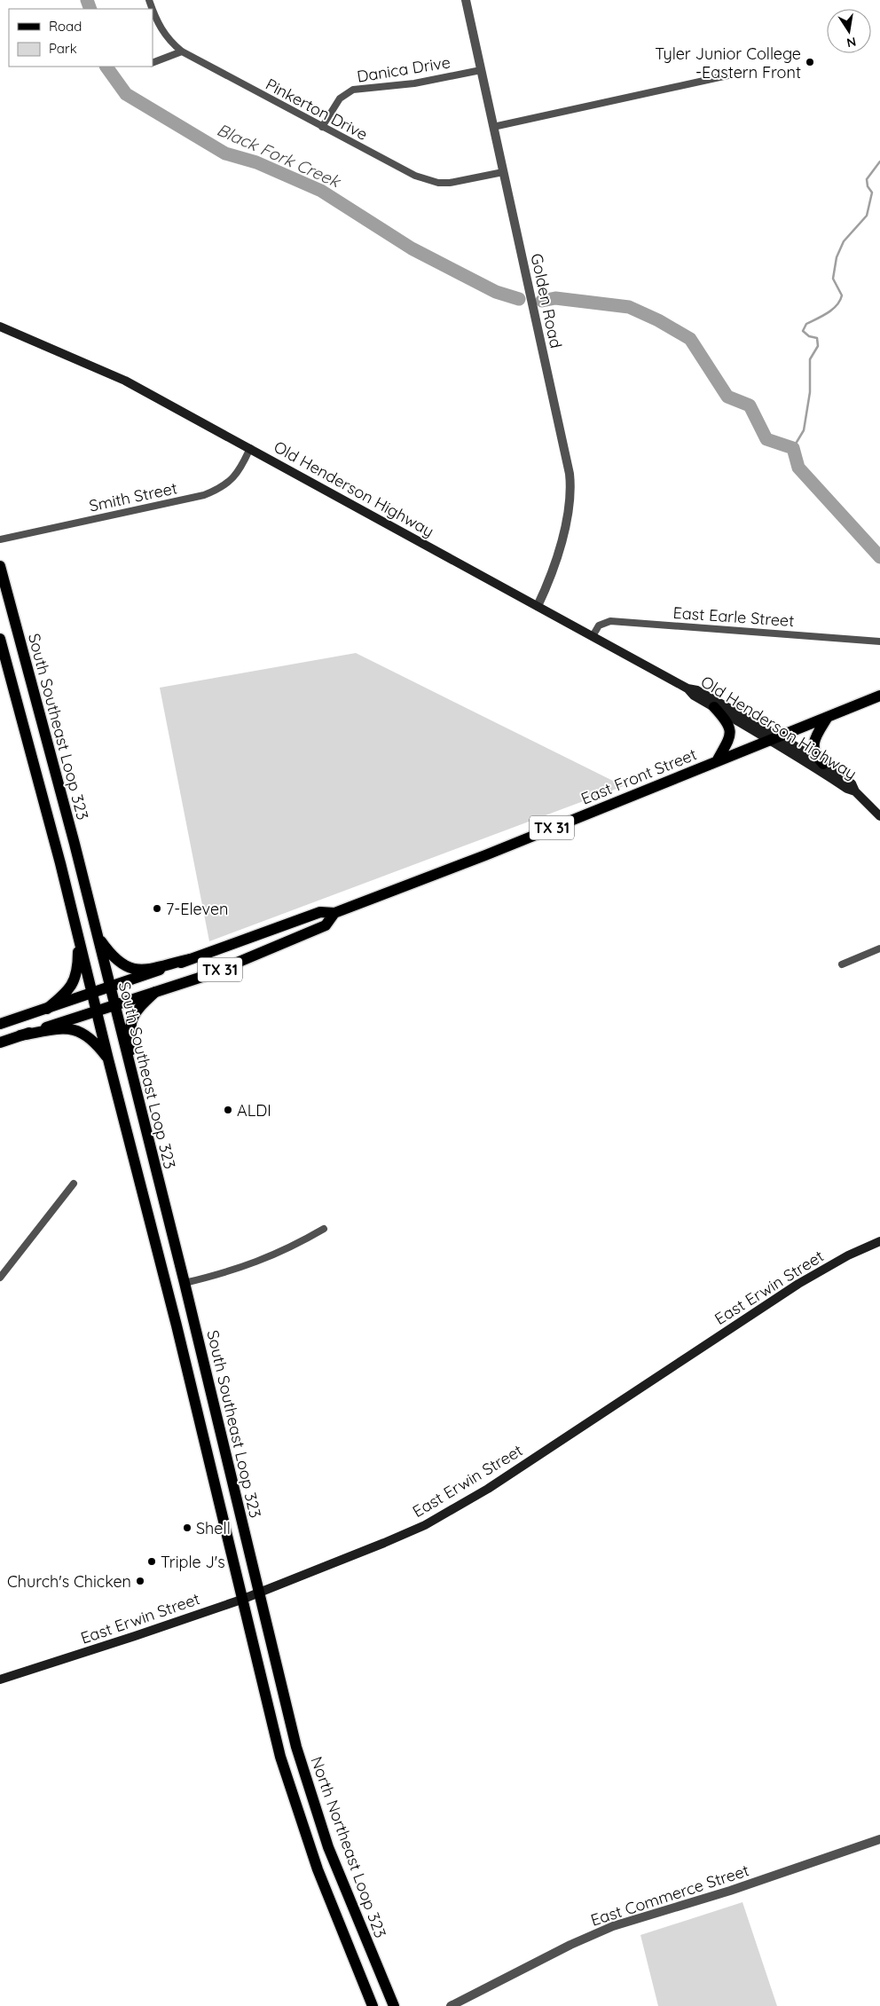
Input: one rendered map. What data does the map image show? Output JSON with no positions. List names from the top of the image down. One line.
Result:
{"streets":{"main road":["Old Henderson Highway","South Southeast Loop 323","East Front Street","TX 31","East Erwin Street","North Northeast Loop 323"],"street":["Danica Drive","Pinkerton Drive","Golden Road","Smith Street","East Earle Street","East Commerce Street"]},"crossings":[["Danica Drive","Pinkerton Drive"],["Danica Drive","Golden Road"],["Pinkerton Drive","Golden Road"],["Golden Road","Old Henderson Highway"],["Old Henderson Highway","Smith Street"],["Old Henderson Highway","East Earle Street"],["Old Henderson Highway","East Front Street"],["South Southeast Loop 323","East Front Street"],["South Southeast Loop 323","East Erwin Street"],["South Southeast Loop 323","North Northeast Loop 323"],["East Erwin Street","North Northeast Loop 323"]],"water":["Black Fork Creek"],"places":["Tyler Junior College -Eastern Front","7-Eleven","ALDI","Shell","Triple J's","Church's Chicken"],"legend":["Road","Park"],"north":"bottom"}
